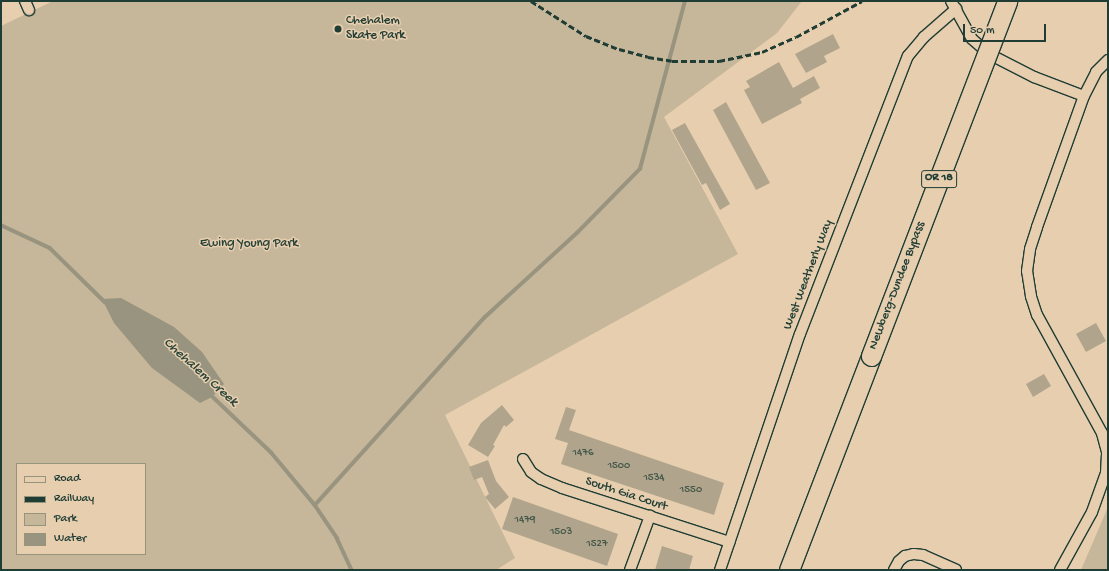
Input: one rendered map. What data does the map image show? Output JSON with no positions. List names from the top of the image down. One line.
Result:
{"streets":{"highway":["OR 18","Newberg-Dundee Bypass"],"street":["West Weatherly Way","South Gia Court"]},"crossings":[["West Weatherly Way","South Gia Court"]],"water":["Chehalem Creek"],"parks":["Ewing Young Park"],"places":["Chehalem Skate Park"],"house_numbers":["1476","1500","1534","1550","1479","1503","1527"],"legend":["Road","Railway","Park","Water"],"scale_bar":"50 m"}
